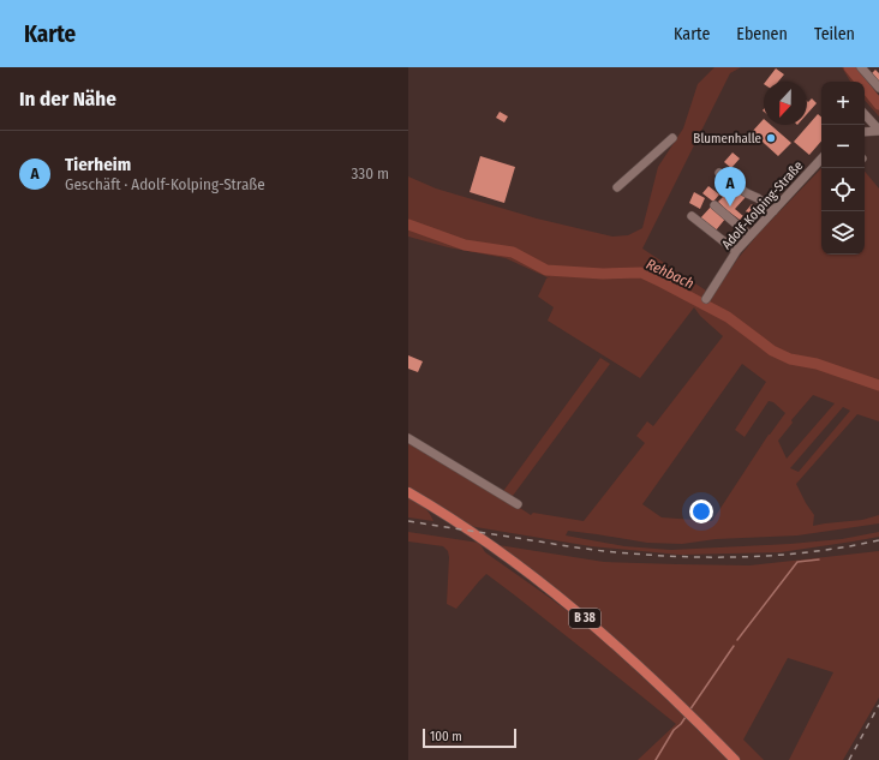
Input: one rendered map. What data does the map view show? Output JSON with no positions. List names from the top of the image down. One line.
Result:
{"streets":{"main road":["B 38"],"street":["Adolf-Kolping-Straße"]},"water":["Rehbach"],"places":["Blumenhalle"],"scale_bar":"100 m","north":"bottom","page":{"header":"Karte","nav":["Karte","Ebenen","Teilen"],"heading":"In der Nähe","map_buttons":["+","−"],"list":[{"mark":"A","name":"Tierheim","note":"Geschäft · Adolf-Kolping-Straße","value":"330 m"}],"pins":"A","scale":"100 m"}}
